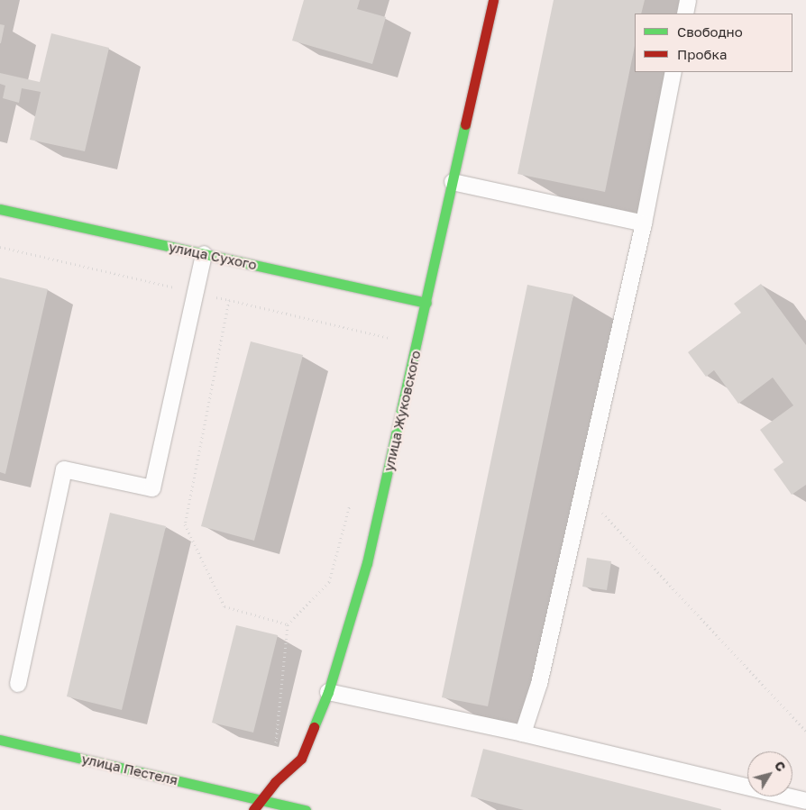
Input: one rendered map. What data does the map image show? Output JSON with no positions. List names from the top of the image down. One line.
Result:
{"streets":{"street":["улица Сухого","улица Жуковского","улица Пестеля"]},"crossings":[["улица Сухого","улица Жуковского"],["улица Жуковского","улица Пестеля"]],"legend":["Свободно","Пробка"],"north":"top right"}
